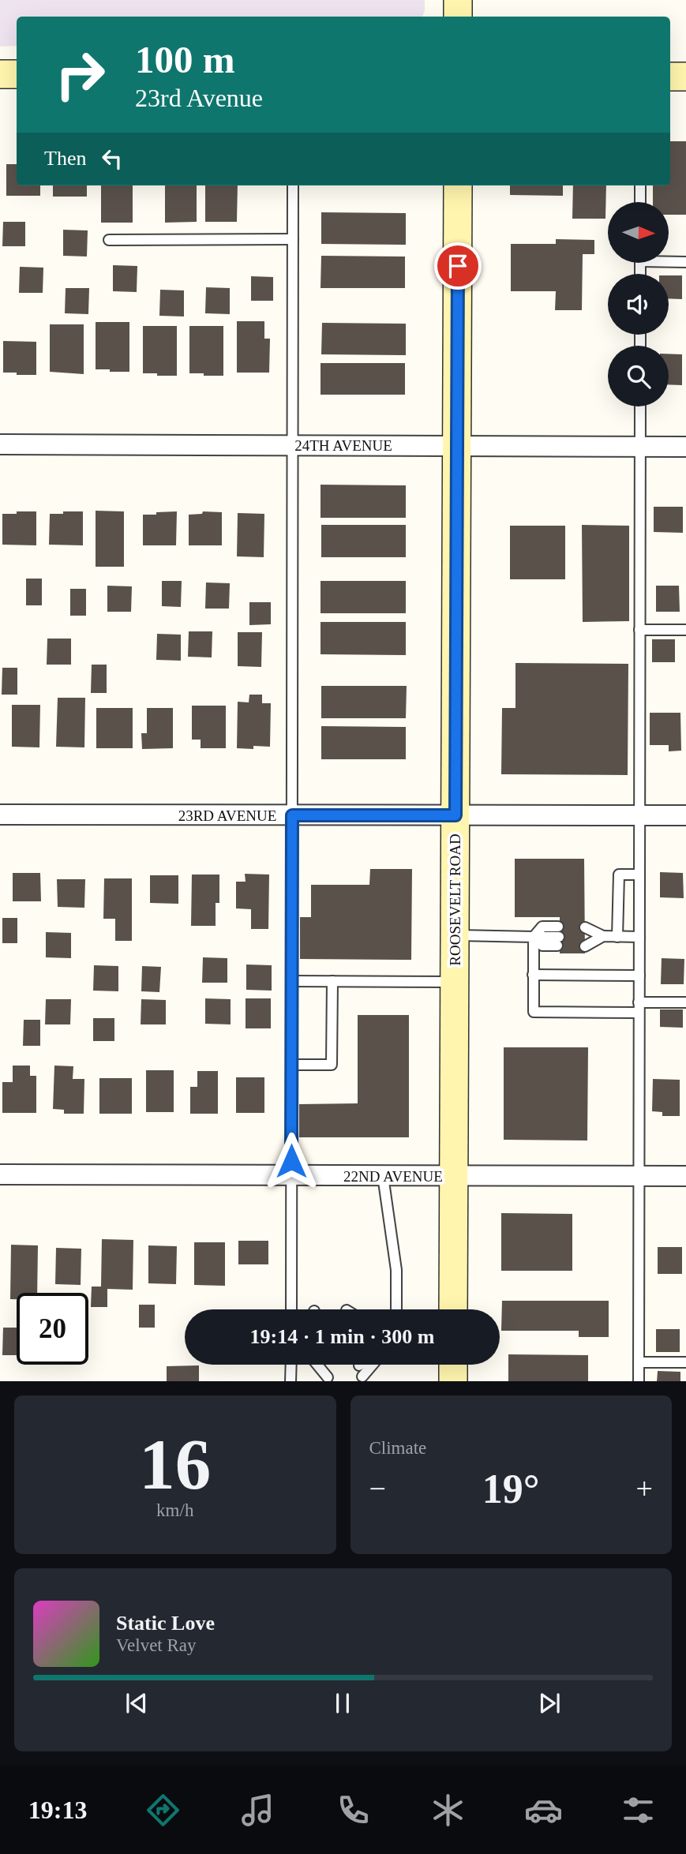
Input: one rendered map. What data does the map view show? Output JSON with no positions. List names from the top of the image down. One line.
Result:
{"streets":{"main road":["ROOSEVELT ROAD"],"street":["24TH AVENUE","23RD AVENUE","22ND AVENUE"]},"crossings":[["24TH AVENUE","ROOSEVELT ROAD"],["23RD AVENUE","ROOSEVELT ROAD"],["ROOSEVELT ROAD","22ND AVENUE"]],"north":"right","page":{"turn":["100 m","23rd Avenue"],"then":"Then","limit":"20","trip":"19:14 · 1 min · 300 m","tile":[["16","km/h"],"Climate"],"heat":["−","19°","+"],"song":["Static Love","Velvet Ray"],"tabs":"19:13"}}
